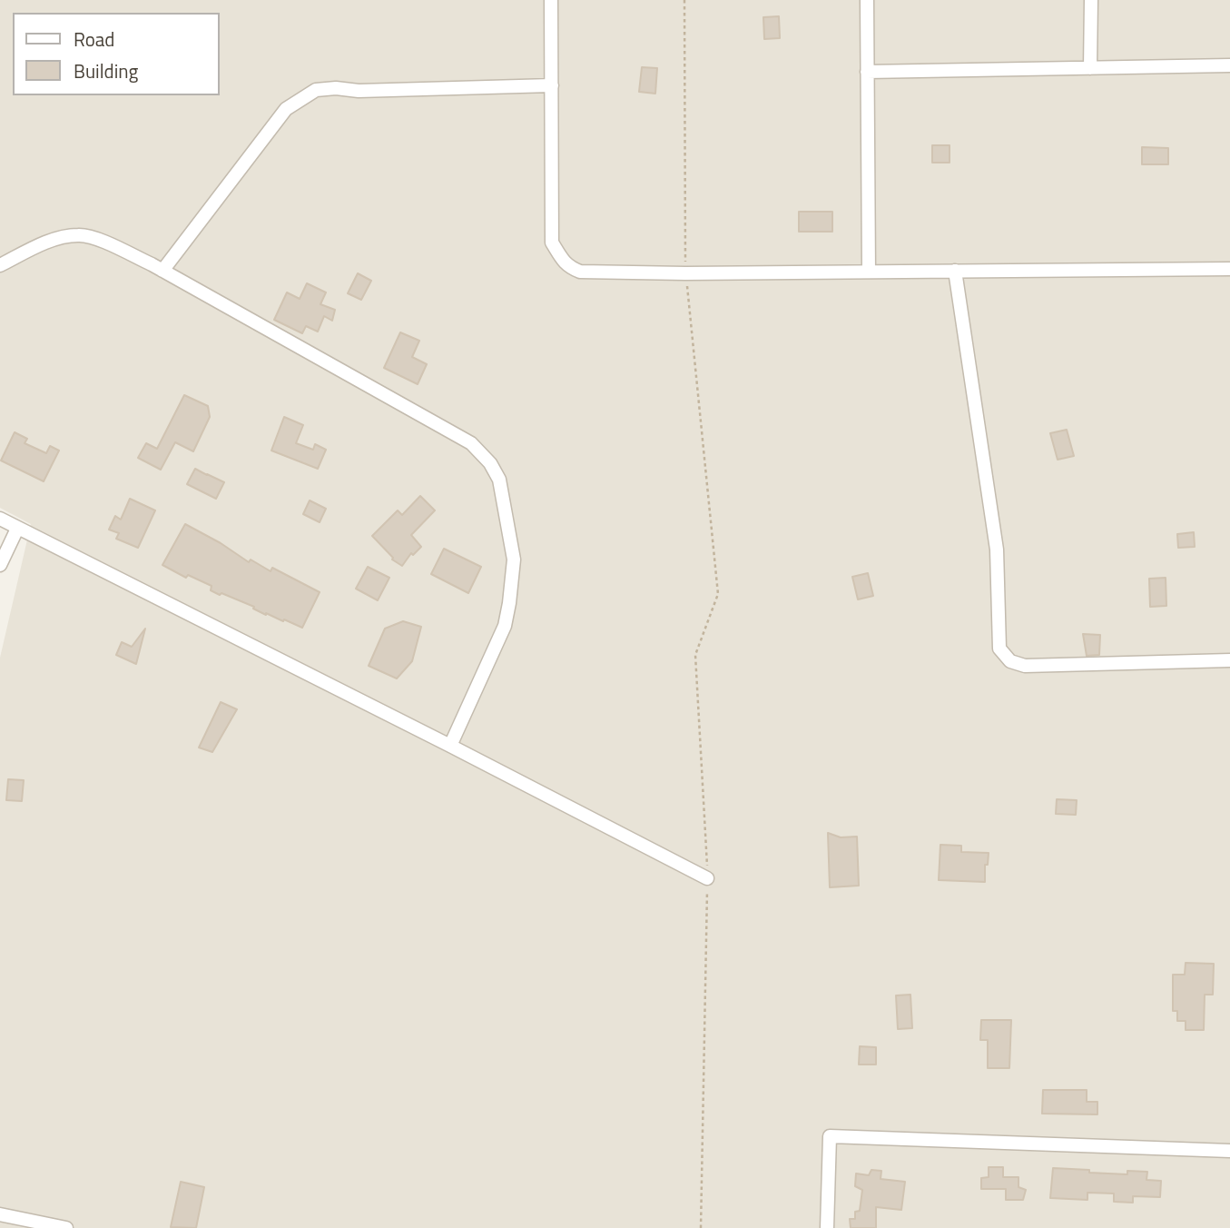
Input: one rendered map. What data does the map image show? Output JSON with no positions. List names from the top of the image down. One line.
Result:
{"legend":["Road","Building"]}
